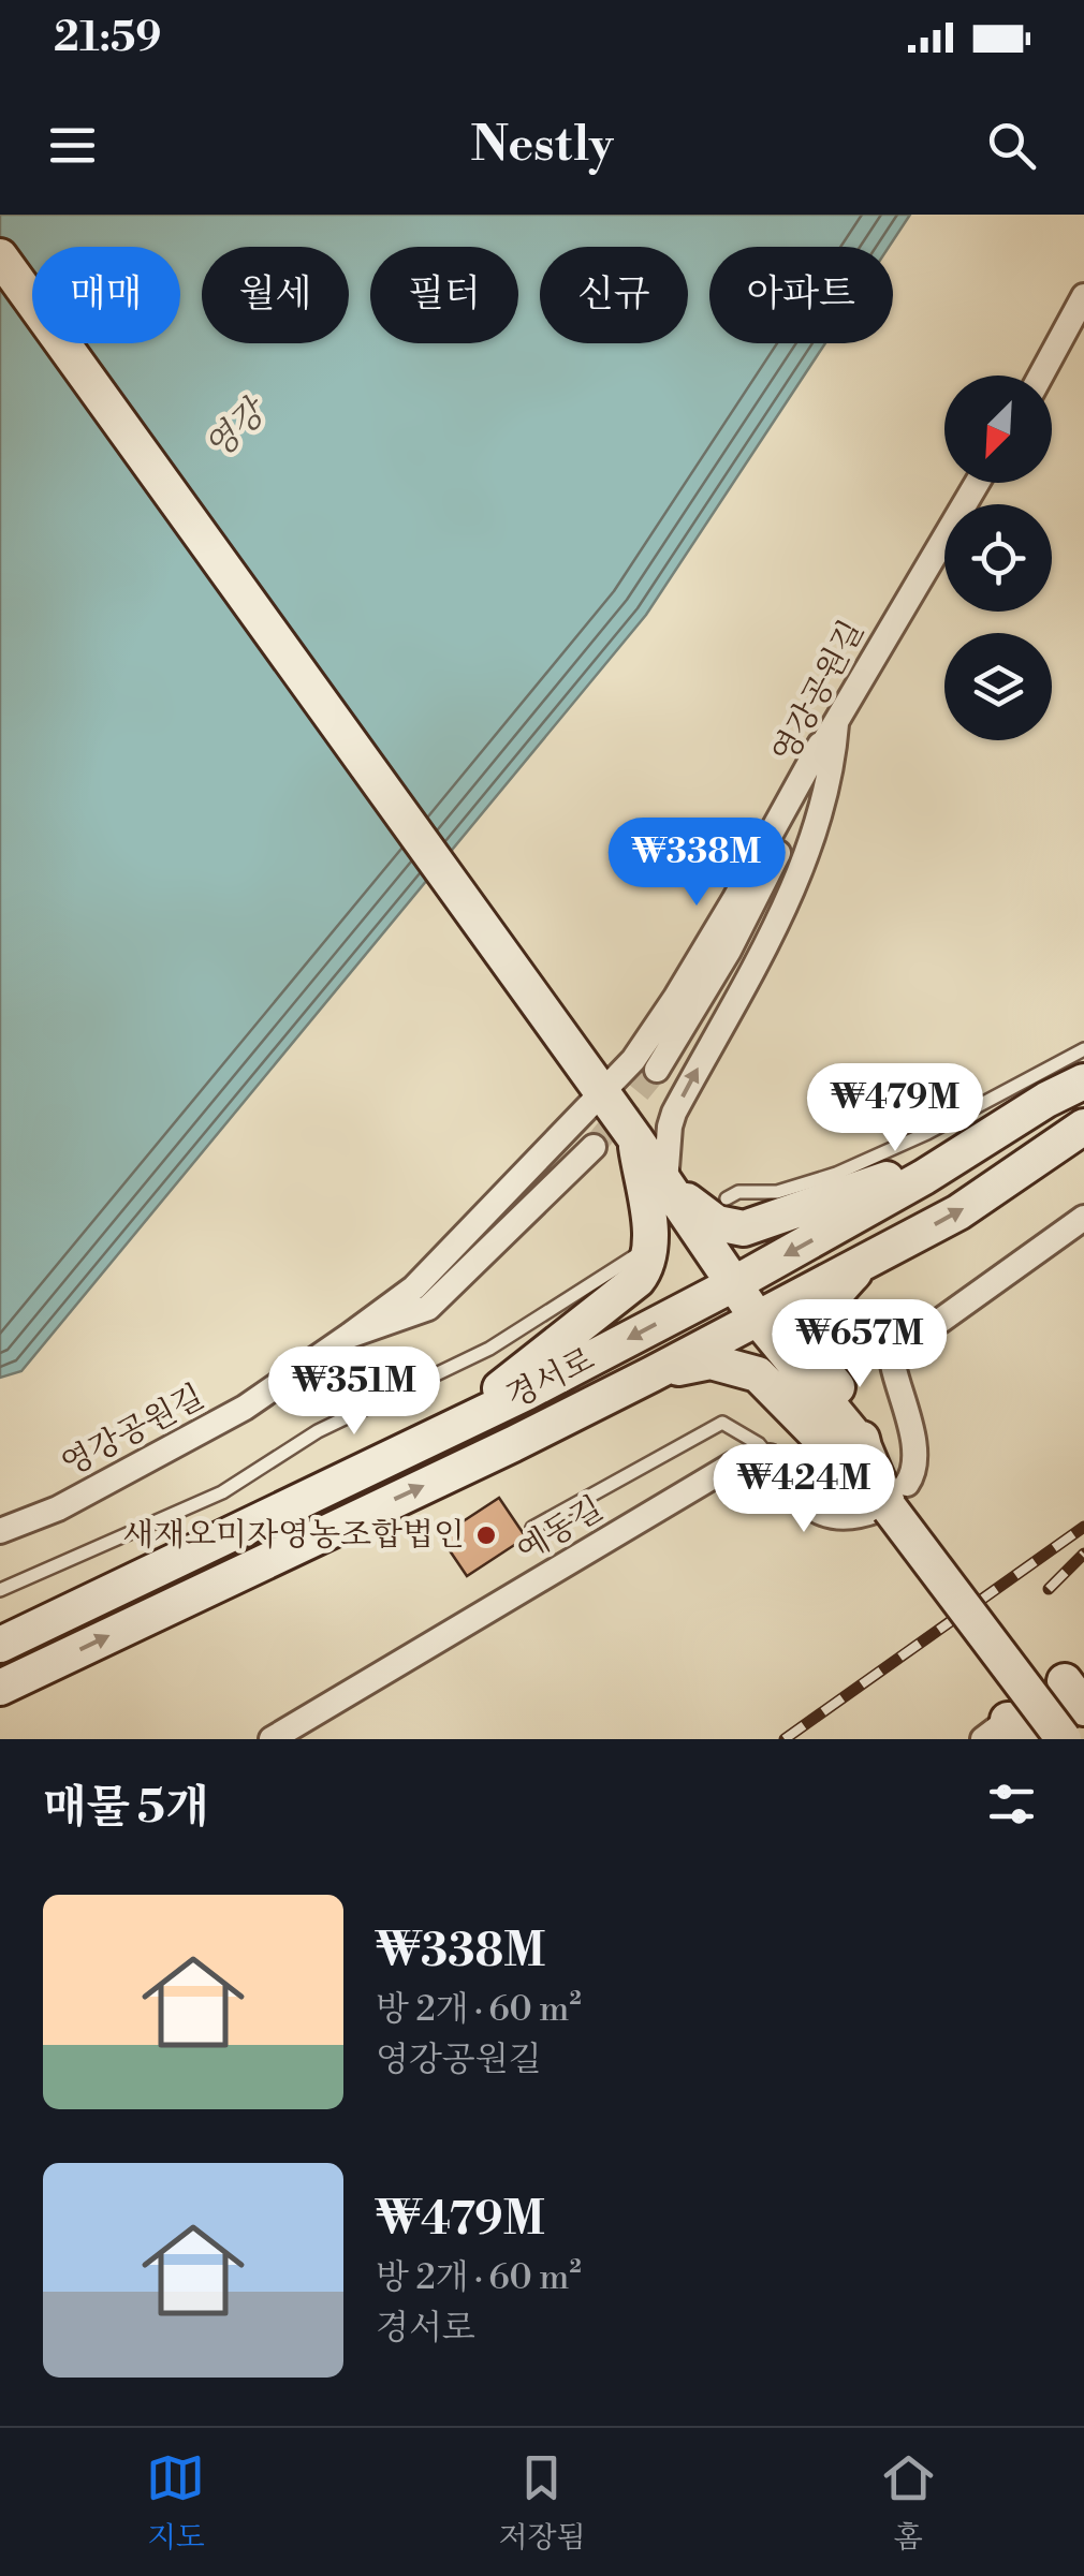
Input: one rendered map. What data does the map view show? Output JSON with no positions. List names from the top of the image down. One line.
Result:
{"streets":{"main road":["경서로"],"street":["영강공원길","예동길"]},"water":["영강"],"places":["새재오미자영농조합법인"],"north":"bottom left","page":{"status":"21:59","header":"Nestly","chip":["매매","월세","필터","신규","아파트"],"price":["₩338M","₩479M","₩657M","₩351M","₩424M"],"heading":"매물 5개","list":[{"name":"₩338M","note":"방 2개 · 60 m² · 영강공원길"},{"name":"₩479M","note":"방 2개 · 60 m² · 경서로"}],"tabs":["지도","저장됨","홈"]}}
